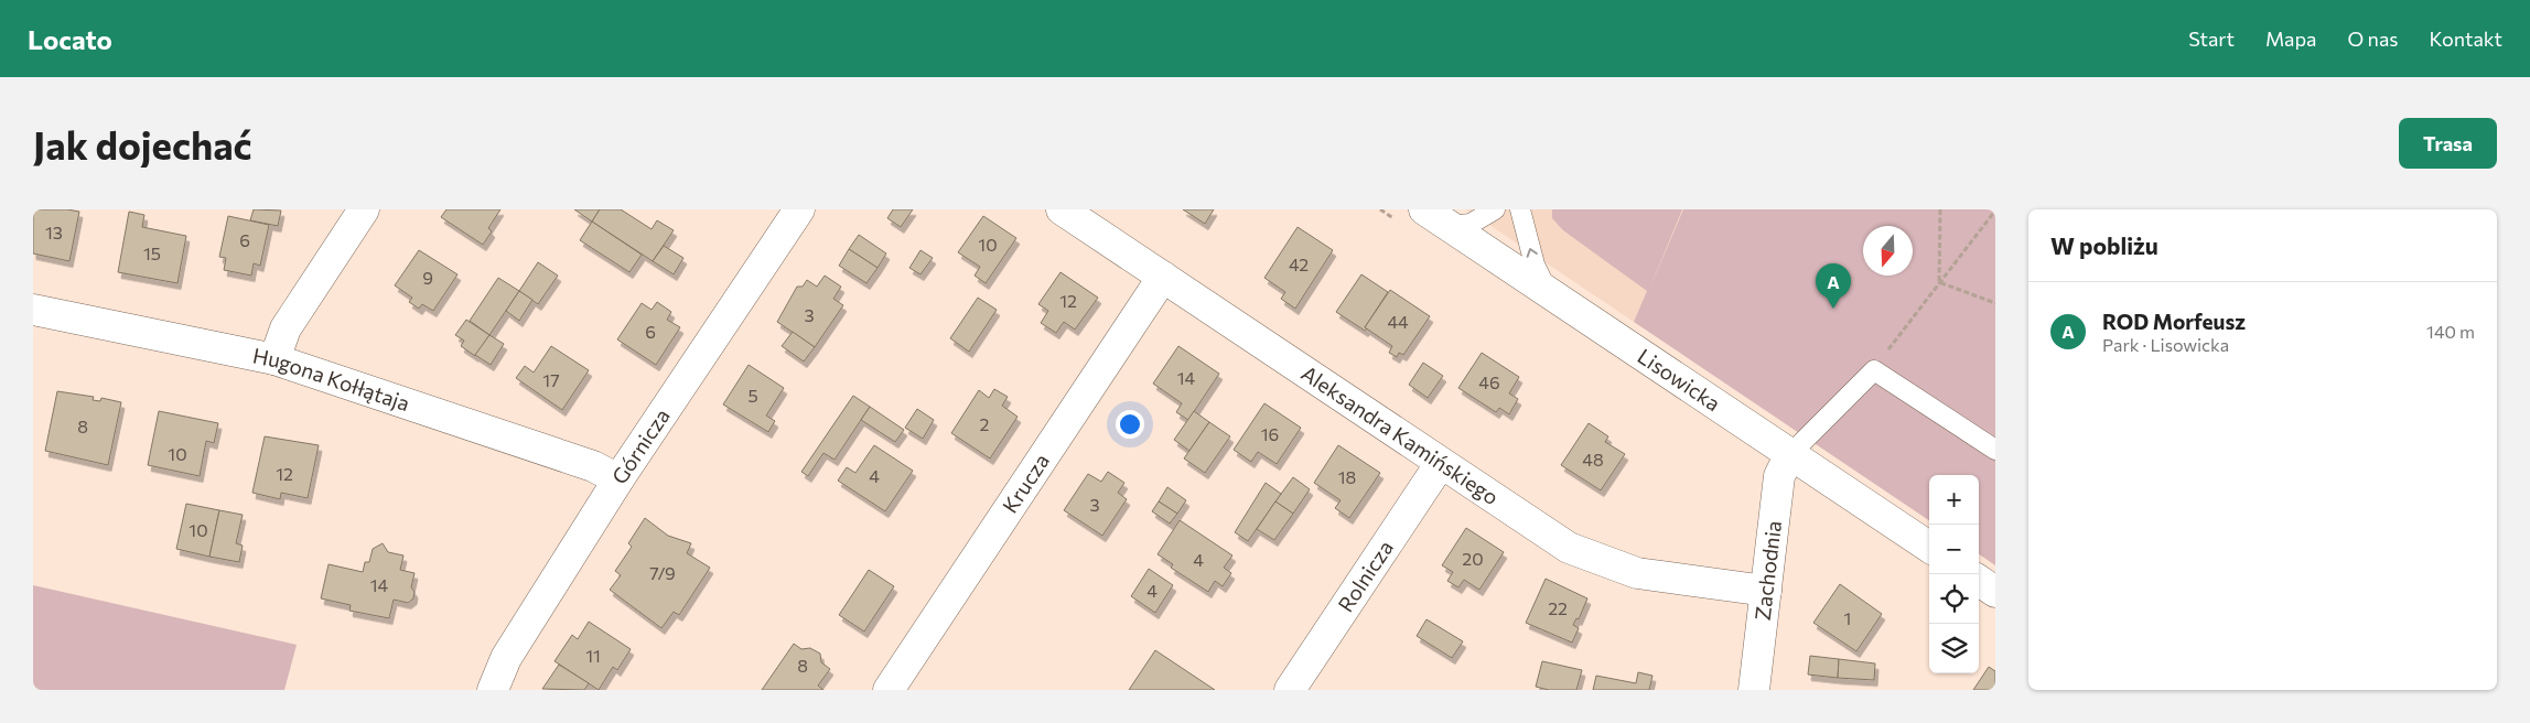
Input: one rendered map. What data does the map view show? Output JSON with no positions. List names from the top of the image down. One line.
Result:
{"streets":{"street":["Hugona Kołłątaja","Lisowicka","Aleksandra Kamińskiego","Górnicza","Krucza","Zachodnia","Rolnicza"]},"crossings":[["Hugona Kołłątaja","Górnicza"],["Lisowicka","Zachodnia"],["Aleksandra Kamińskiego","Krucza"],["Aleksandra Kamińskiego","Zachodnia"],["Aleksandra Kamińskiego","Rolnicza"]],"house_numbers":["13","6","10","15","42","9","12","3","44","6","14","17","46","5","2","8","16","10","48","12","4","18","3","10","20","4","7/9","14","4","22","1","11","8"],"north":"bottom","page":{"header":"Locato","nav":["Start","Mapa","O nas","Kontakt"],"buttons":"Trasa","title":"Jak dojechać","heading":"W pobliżu","pins":"A","list":[{"mark":"A","name":"ROD Morfeusz","note":"Park · Lisowicka","value":"140 m"}],"map_buttons":["+","−"]}}
